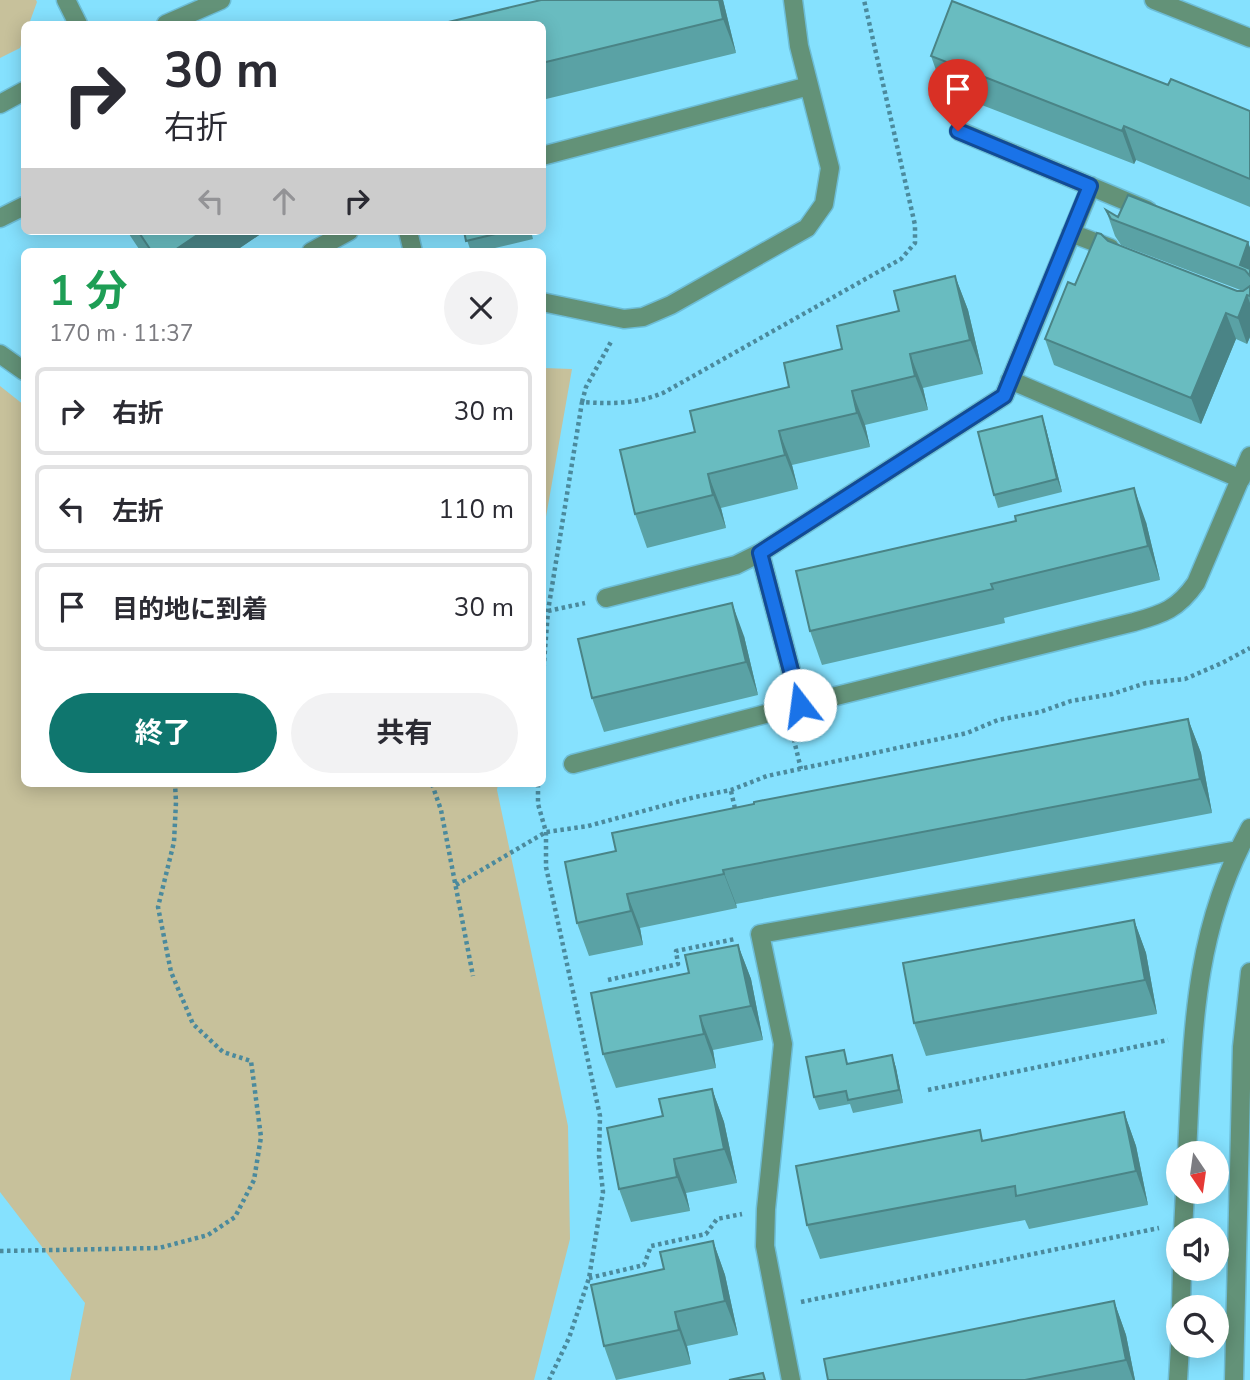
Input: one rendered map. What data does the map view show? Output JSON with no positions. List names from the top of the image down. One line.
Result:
{"north":"bottom","page":{"turn":["30 m","右折"],"heading":["1 分","170 m · 11:37"],"list":[{"name":"右折","value":"30 m"},{"name":"左折","value":"110 m"},{"name":"目的地に到着","value":"30 m"}],"buttons":["終了","共有"]}}
